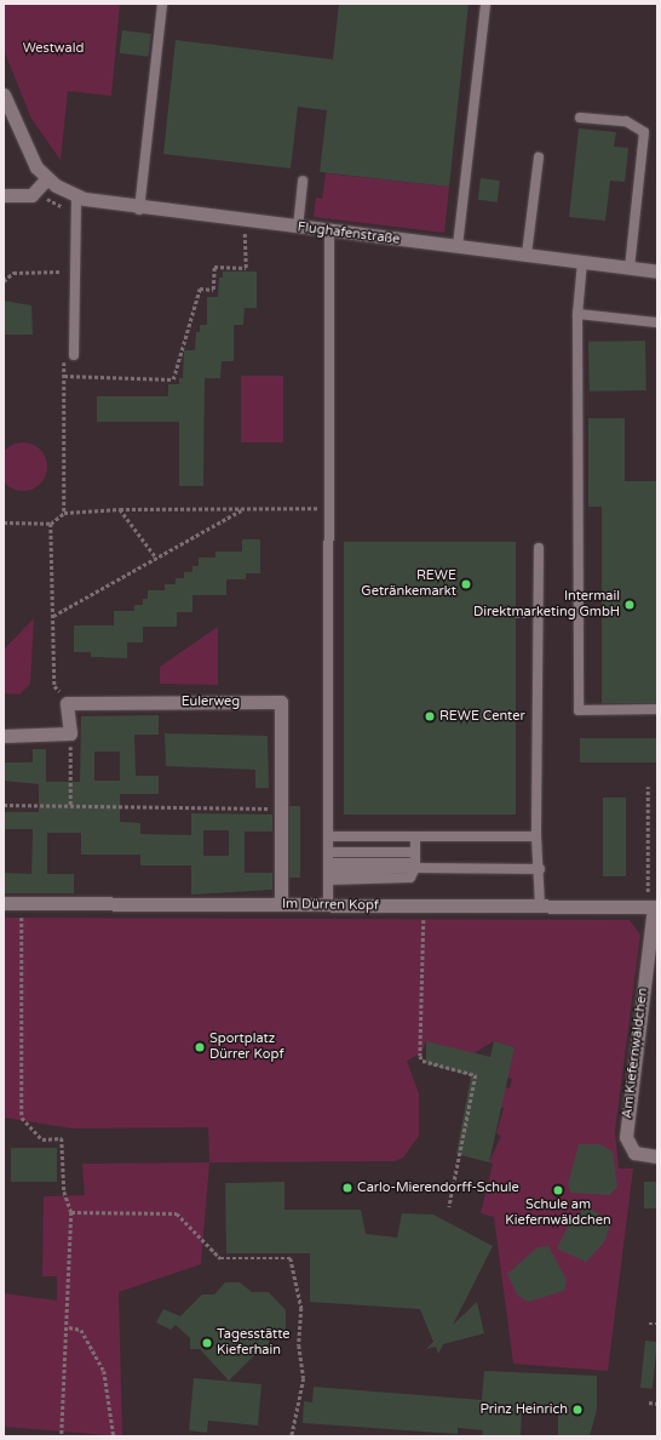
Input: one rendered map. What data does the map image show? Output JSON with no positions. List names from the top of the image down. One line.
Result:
{"streets":{"street":["Flughafenstraße","Eulerweg","Im Dürren Kopf","Am Kiefernwäldchen"]},"crossings":[["Eulerweg","Im Dürren Kopf"],["Im Dürren Kopf","Am Kiefernwäldchen"]],"parks":["Westwald"],"places":["REWE Getränkemarkt","Intermail Direktmarketing GmbH","REWE Center","Sportplatz Dürrer Kopf","Carlo-Mierendorff-Schule","Schule am Kiefernwäldchen","Tagesstätte Kieferhain","Prinz Heinrich"]}
